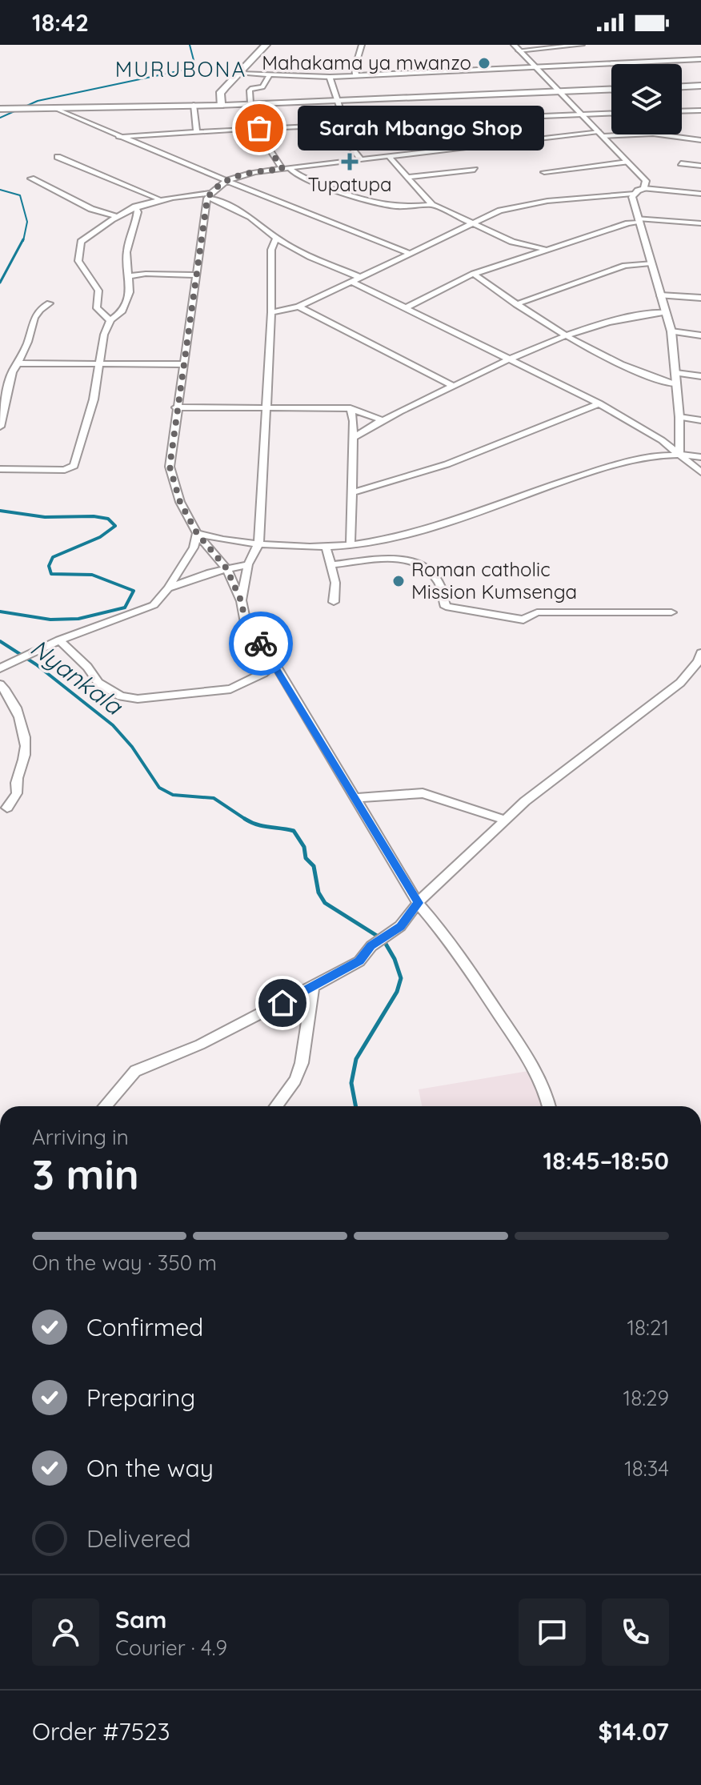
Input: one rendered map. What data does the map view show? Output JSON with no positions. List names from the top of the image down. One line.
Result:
{"districts":["MURUBONA"],"water":["Nyankala"],"places":{"other":["Mahakama ya mwanzo","Sarah Mbango Shop","Roman catholic Mission Kumsenga"],"health":["Tupatupa"]},"page":{"status":"18:42","bubble":"Sarah Mbango Shop","heading":["3 min","Arriving in","18:45–18:50"],"panel":["Sam","Courier · 4.9","Order #7523","$14.07"],"bar":"On the way · 350 m","list":[["Confirmed","18:21"],["Preparing","18:29"],["On the way","18:34"],"Delivered"]}}
